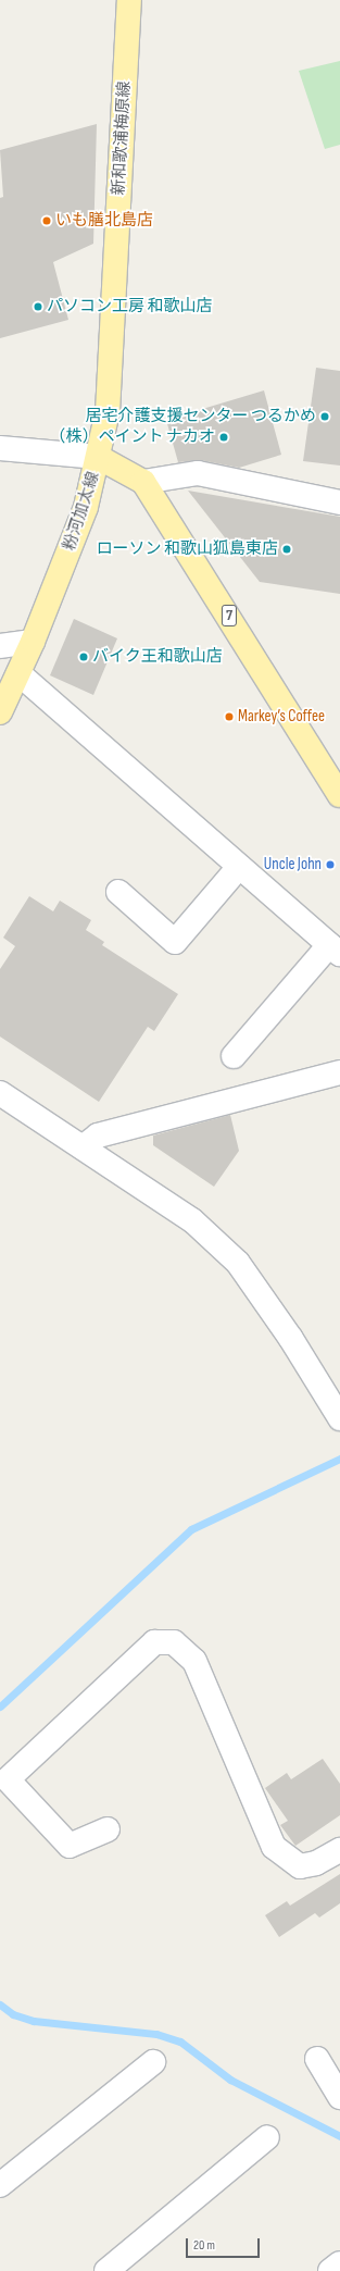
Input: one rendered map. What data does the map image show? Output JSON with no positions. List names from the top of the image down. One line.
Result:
{"streets":{"main road":["新和歌浦梅原線","粉河加太線","7"]},"crossings":[["新和歌浦梅原線","粉河加太線"],["粉河加太線","7"]],"places":["いも膳北島店","パソコン工房 和歌山店","居宅介護支援センター つるかめ","（株）ペイント ナカオ","ローソン 和歌山狐島東店","バイク王和歌山店","Markey’s Coffee","Uncle John"],"scale_bar":"20 m"}
